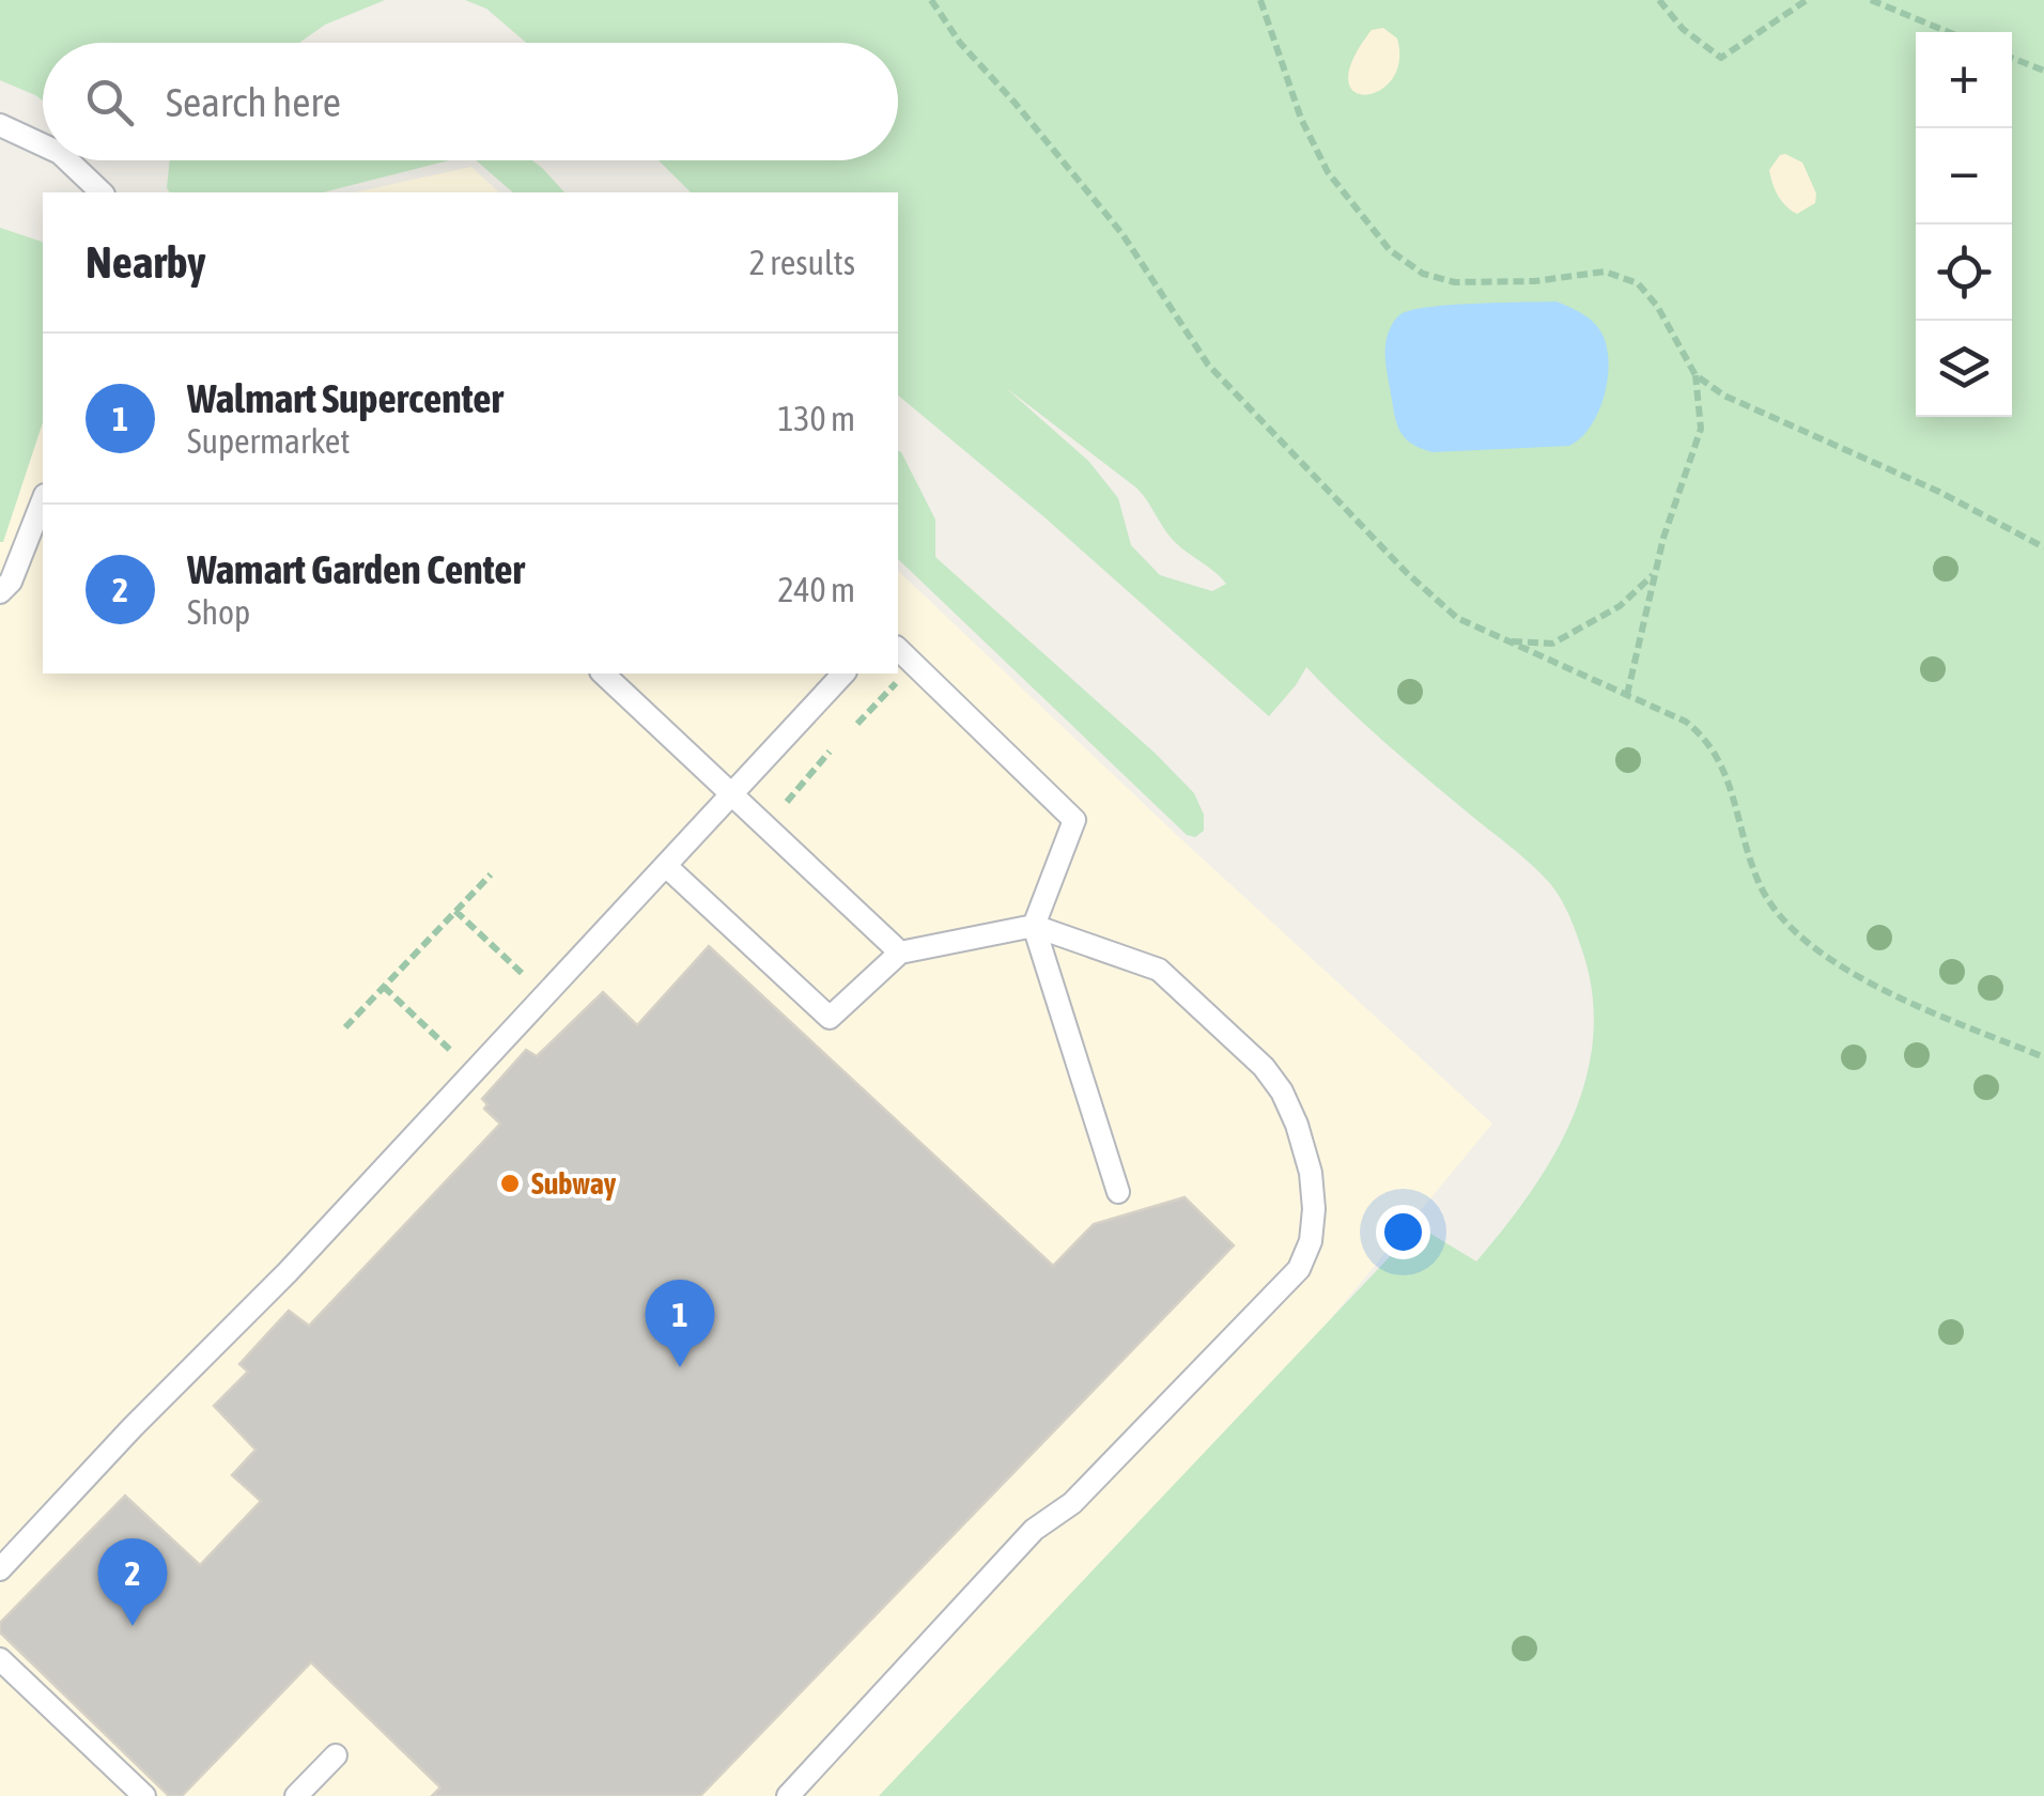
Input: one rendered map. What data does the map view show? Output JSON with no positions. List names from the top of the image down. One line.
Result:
{"places":["Subway"],"page":{"map_buttons":["+","−"],"search":"Search here","heading":["Nearby","2 results"],"list":[{"mark":"1","name":"Walmart Supercenter","note":"Supermarket","value":"130 m"},{"mark":"2","name":"Wamart Garden Center","note":"Shop","value":"240 m"}],"pins":["1","2"]}}
